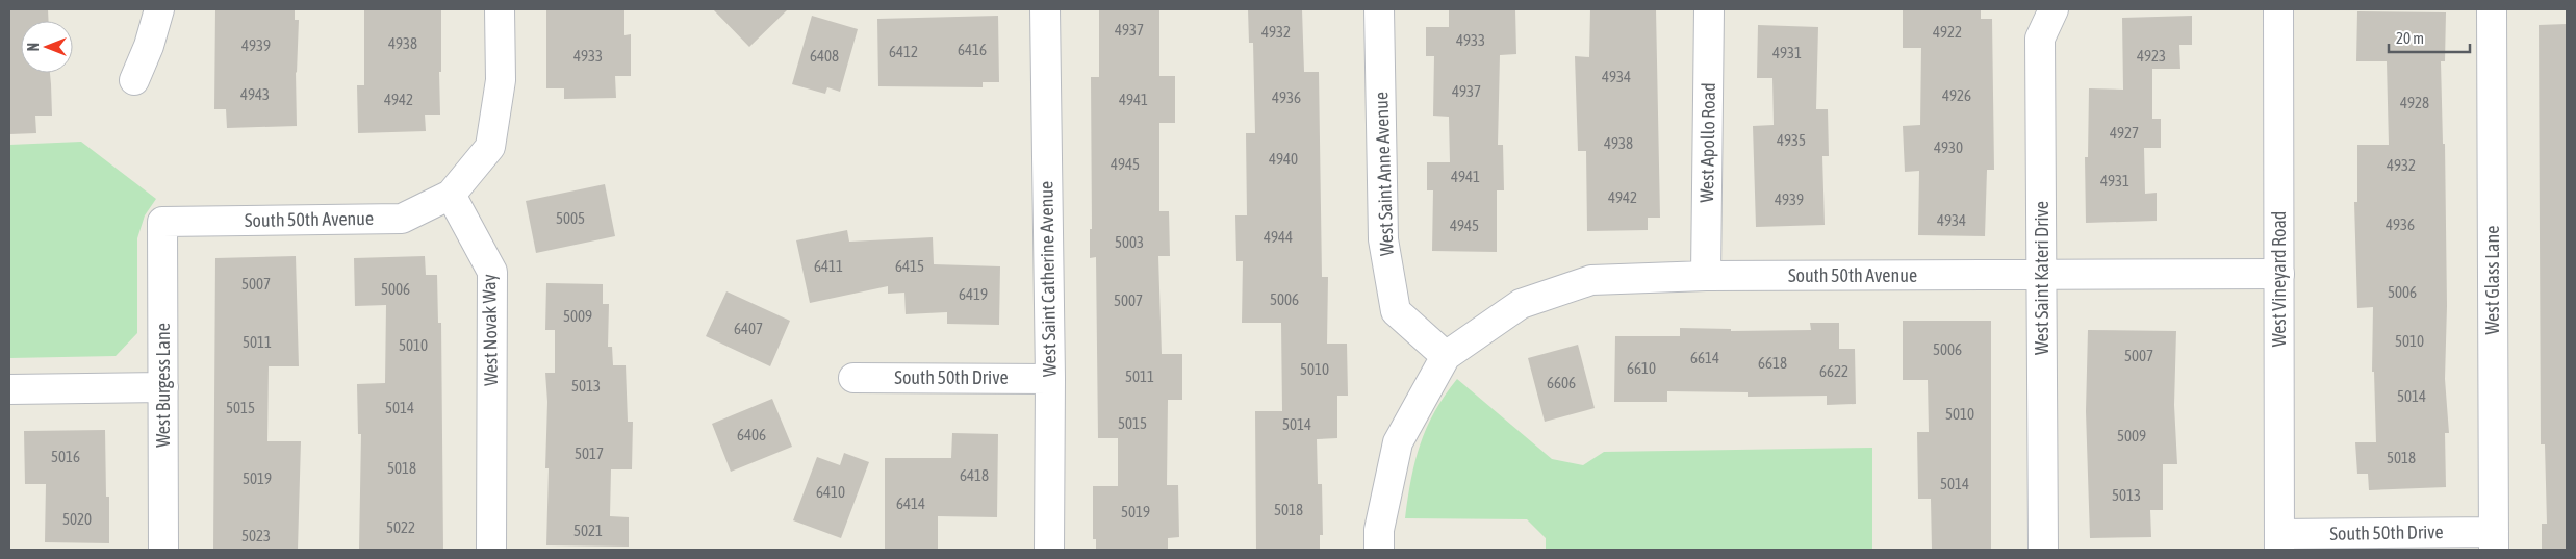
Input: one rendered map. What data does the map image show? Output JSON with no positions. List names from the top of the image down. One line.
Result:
{"streets":{"street":["West Apollo Road","West Saint Anne Avenue","South 50th Avenue","West Saint Kateri Drive","West Saint Catherine Avenue","West Vineyard Road","West Glass Lane","West Novak Way","South 50th Drive","West Burgess Lane"]},"crossings":[["West Apollo Road","South 50th Avenue"],["West Saint Anne Avenue","South 50th Avenue"],["South 50th Avenue","West Saint Kateri Drive"],["South 50th Avenue","West Vineyard Road"],["South 50th Avenue","West Novak Way"],["South 50th Avenue","West Burgess Lane"],["West Saint Catherine Avenue","South 50th Drive"],["West Vineyard Road","South 50th Drive"],["West Glass Lane","South 50th Drive"]],"house_numbers":["4937","4932","4922","4933","4938","4939","6416","6412","4931","4933","6408","4923","4934","4937","4943","4926","4936","4942","4941","4928","4927","4935","4938","4930","4940","4945","4932","4941","4931","4942","4939","5005","4934","4936","4945","4944","5003","6411","6415","5007","5006","5006","6419","5006","5007","5009","6407","5010","5011","5010","5006","5007","6614","6618","6610","5010","6622","5011","6606","5013","5014","5015","5014","5010","5015","5014","6406","5009","5017","5016","5018","5018","6418","5019","5014","6410","5013","6414","5018","5019","5020","5022","5021","5023"],"scale_bar":"20 m","north":"left"}
